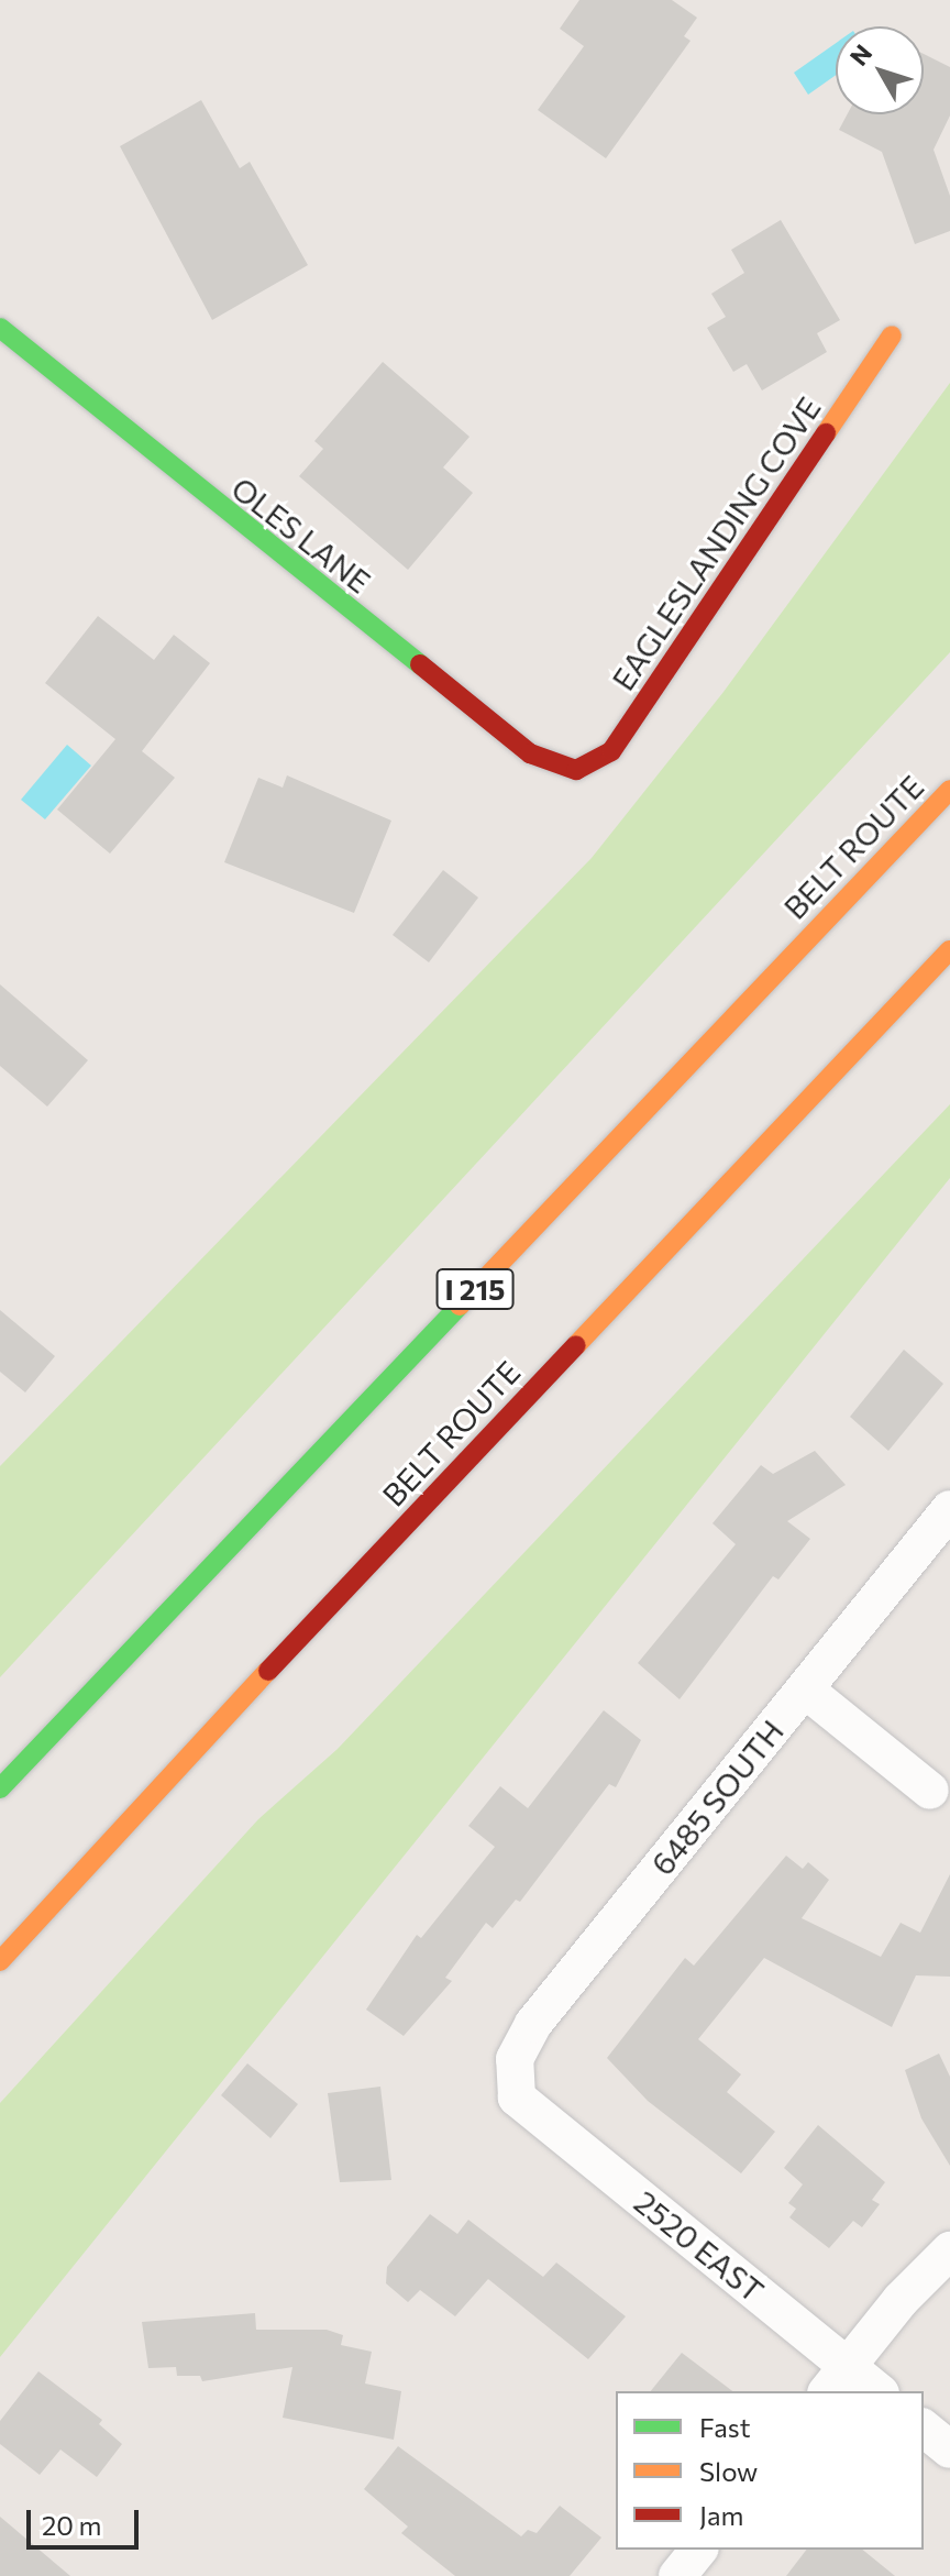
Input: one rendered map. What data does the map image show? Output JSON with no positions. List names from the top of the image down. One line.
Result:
{"streets":{"main road":["OLES LANE","EAGLESLANDING COVE","BELT ROUTE","I 215"],"street":["6485 SOUTH","2520 EAST"]},"crossings":[["OLES LANE","EAGLESLANDING COVE"],["6485 SOUTH","2520 EAST"]],"legend":["Fast","Slow","Jam"],"scale_bar":"20 m","north":"top left"}
